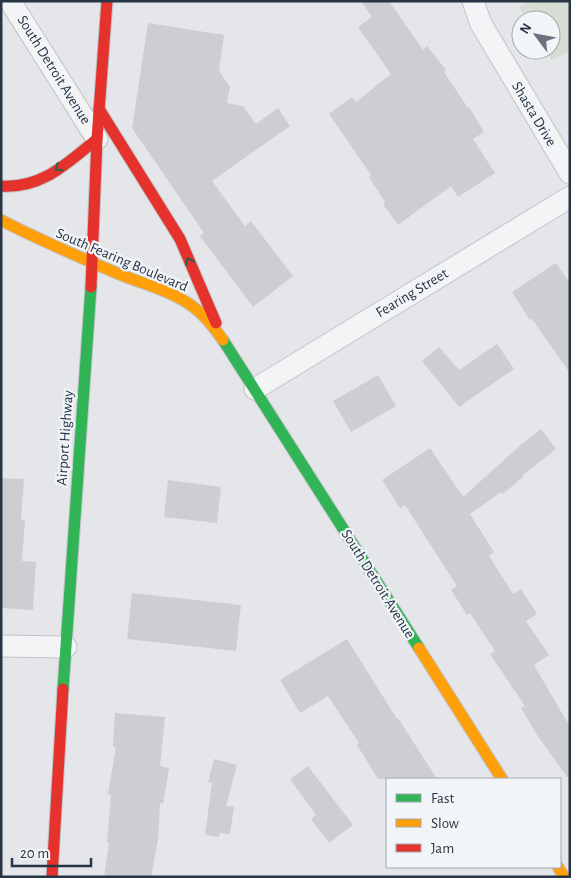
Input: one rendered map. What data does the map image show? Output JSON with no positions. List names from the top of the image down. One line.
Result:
{"streets":{"main road":["South Detroit Avenue","South Fearing Boulevard","Airport Highway"],"street":["Shasta Drive","Fearing Street"]},"crossings":[["South Detroit Avenue","South Fearing Boulevard"],["South Detroit Avenue","Fearing Street"],["South Detroit Avenue","Airport Highway"],["South Fearing Boulevard","Fearing Street"],["South Fearing Boulevard","Airport Highway"]],"legend":["Fast","Slow","Jam"],"scale_bar":"20 m","north":"top left"}
